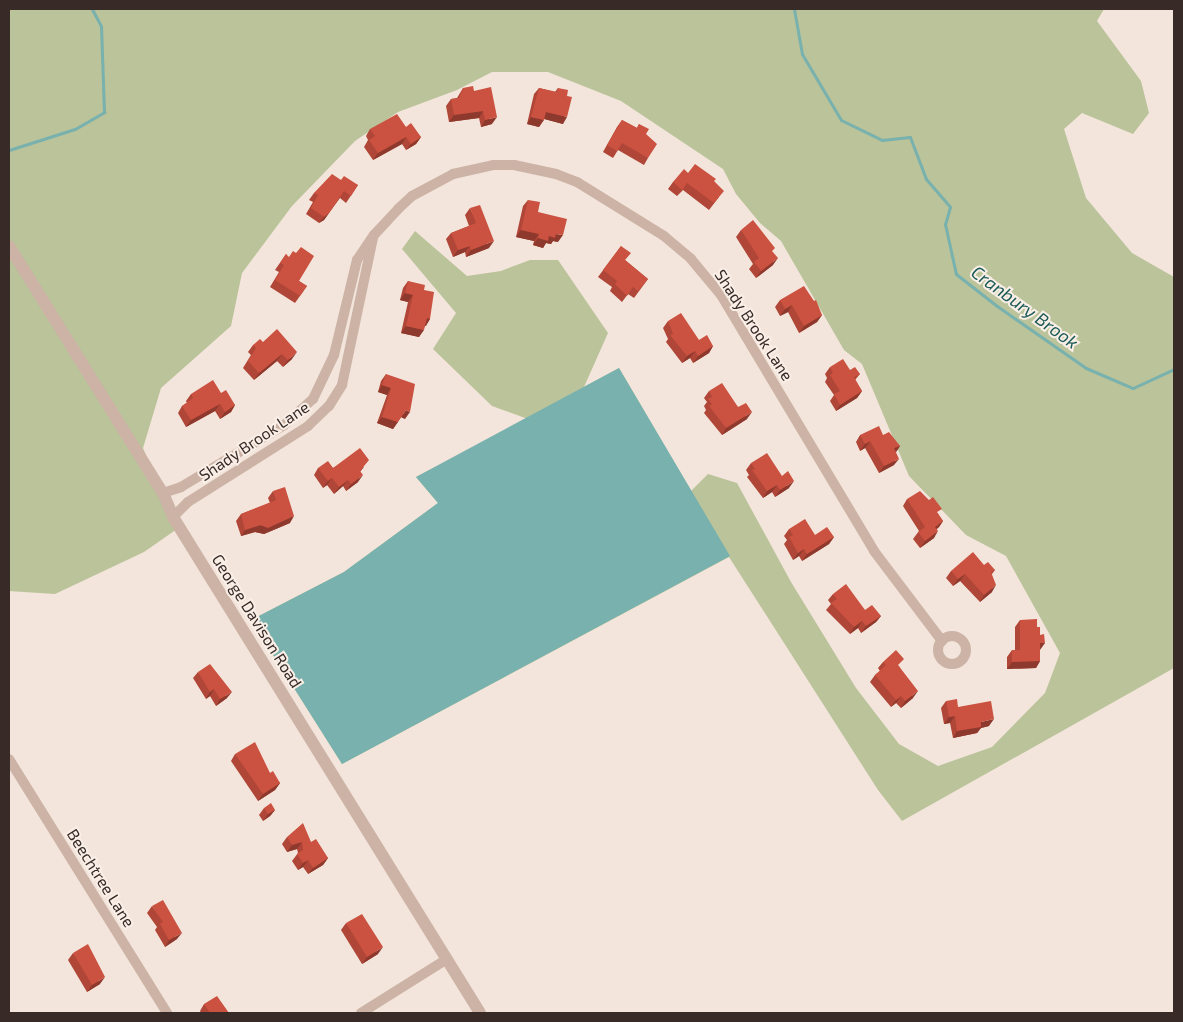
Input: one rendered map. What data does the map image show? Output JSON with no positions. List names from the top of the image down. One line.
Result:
{"streets":{"street":["Shady Brook Lane","George Davison Road","Beechtree Lane"]},"crossings":[["Shady Brook Lane","George Davison Road"]],"water":["Cranbury Brook"]}
